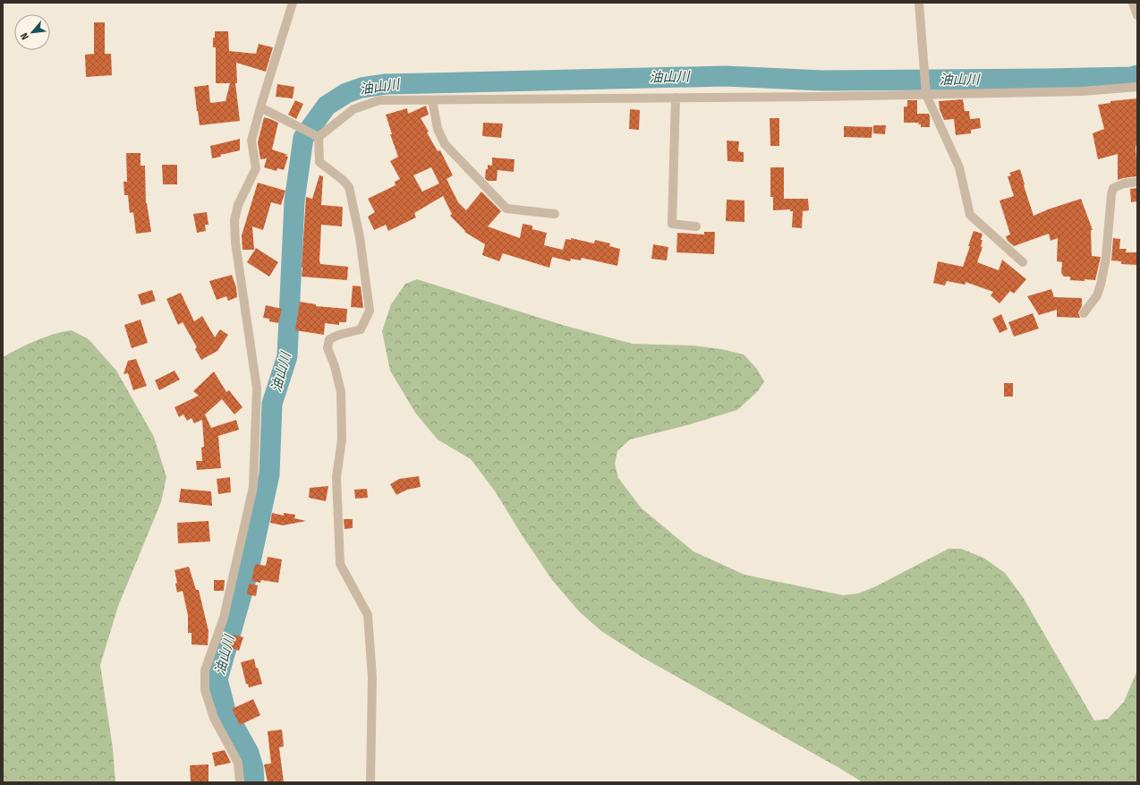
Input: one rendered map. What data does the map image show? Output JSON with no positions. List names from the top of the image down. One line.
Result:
{"water":["油山川"],"north":"bottom left"}
